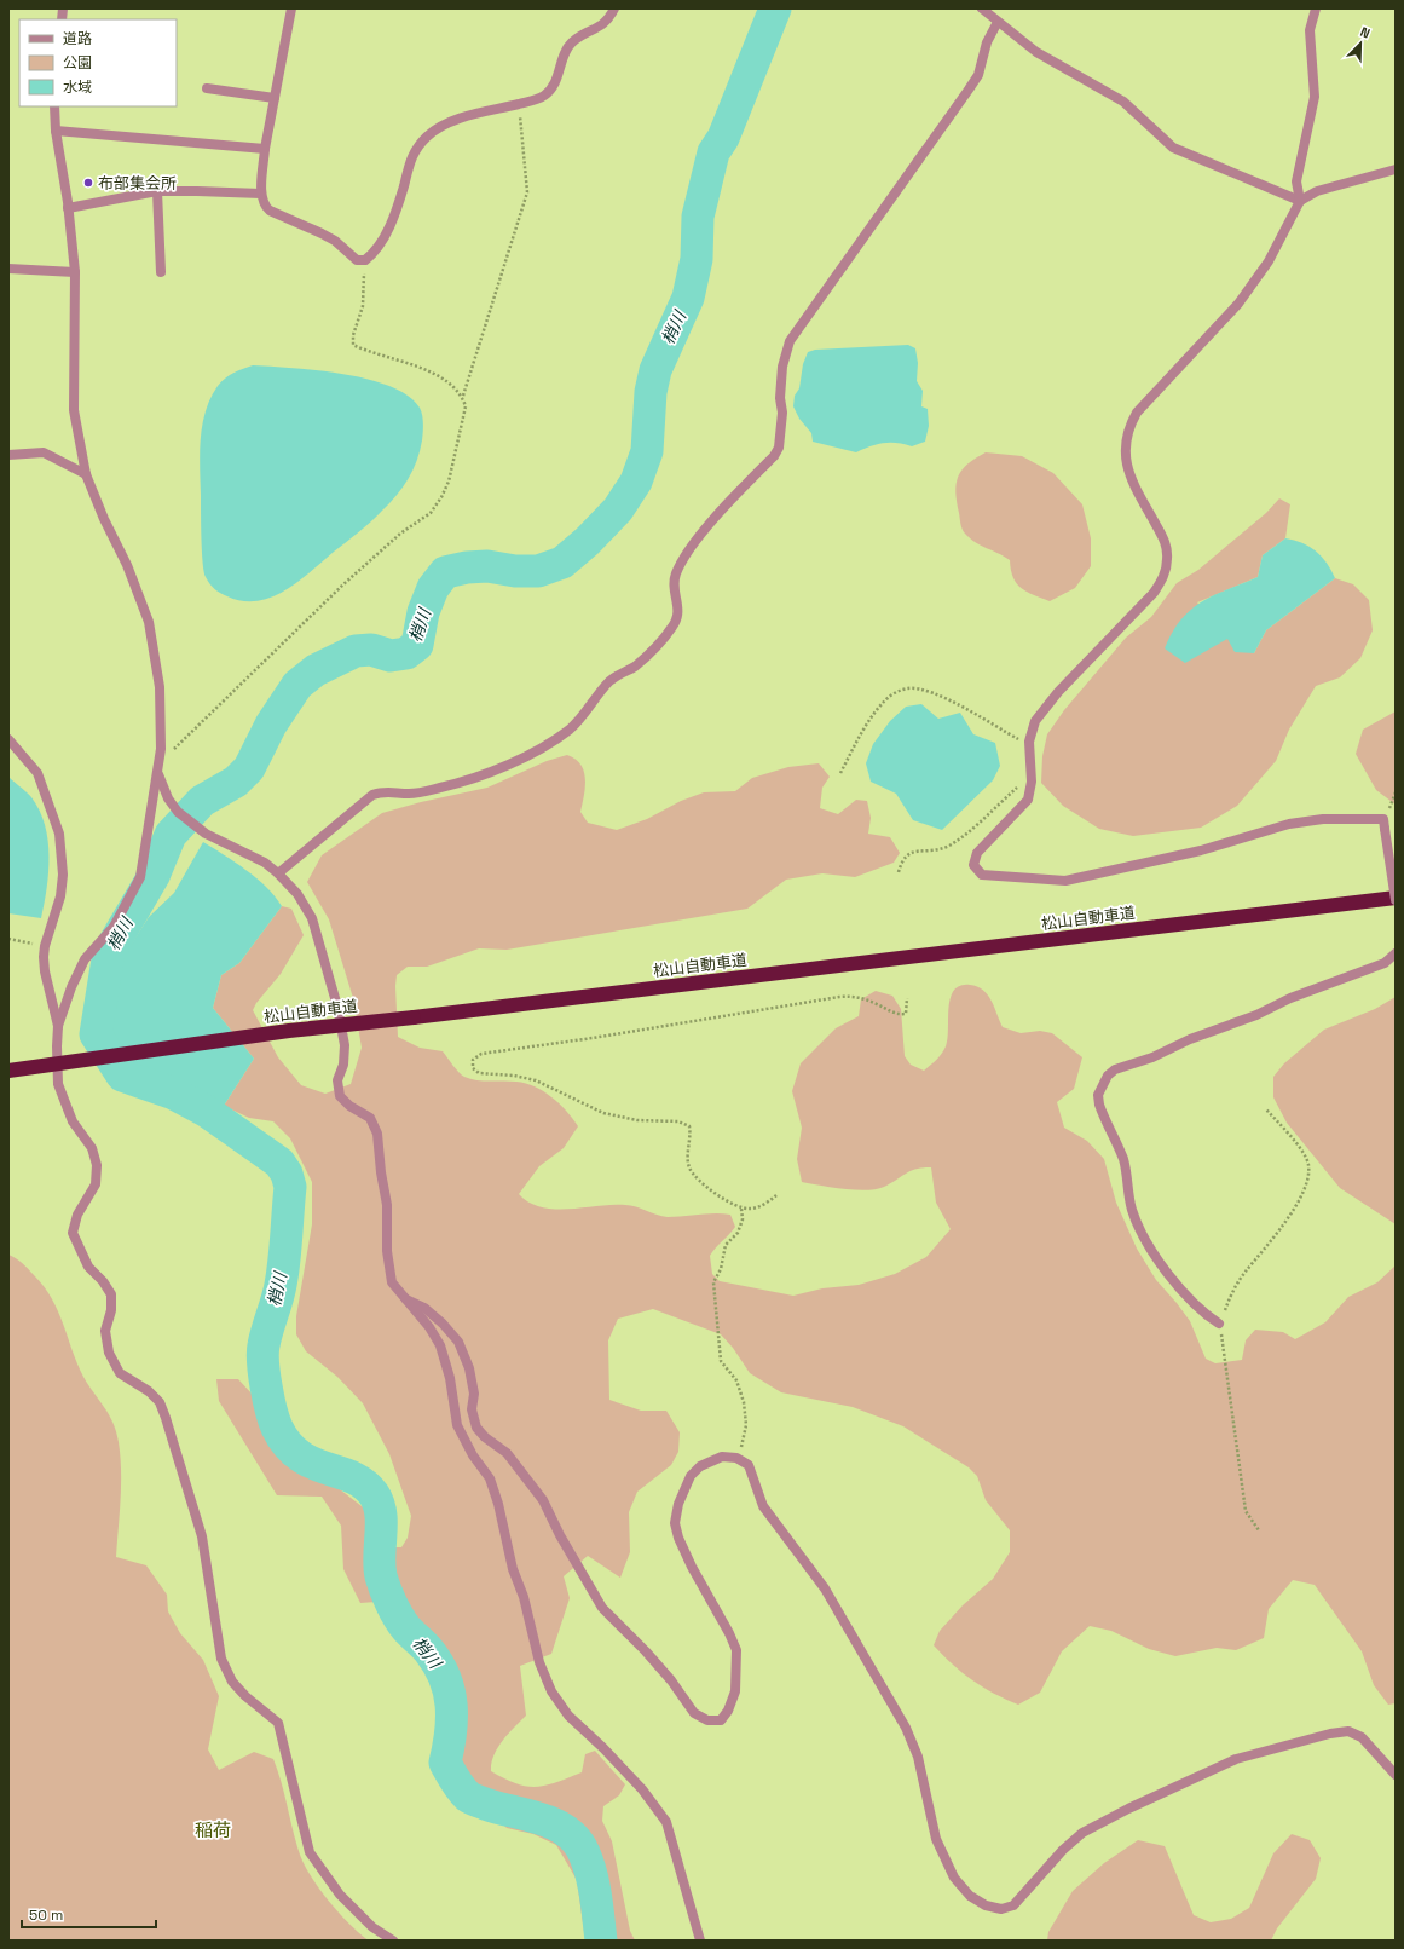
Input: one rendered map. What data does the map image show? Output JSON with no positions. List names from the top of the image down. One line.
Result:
{"streets":{"highway":["松山自動車道"]},"districts":["稲荷"],"water":["梢川"],"places":["布部集会所"],"legend":["道路","公園","水域"],"scale_bar":"50 m","north":"top right"}
